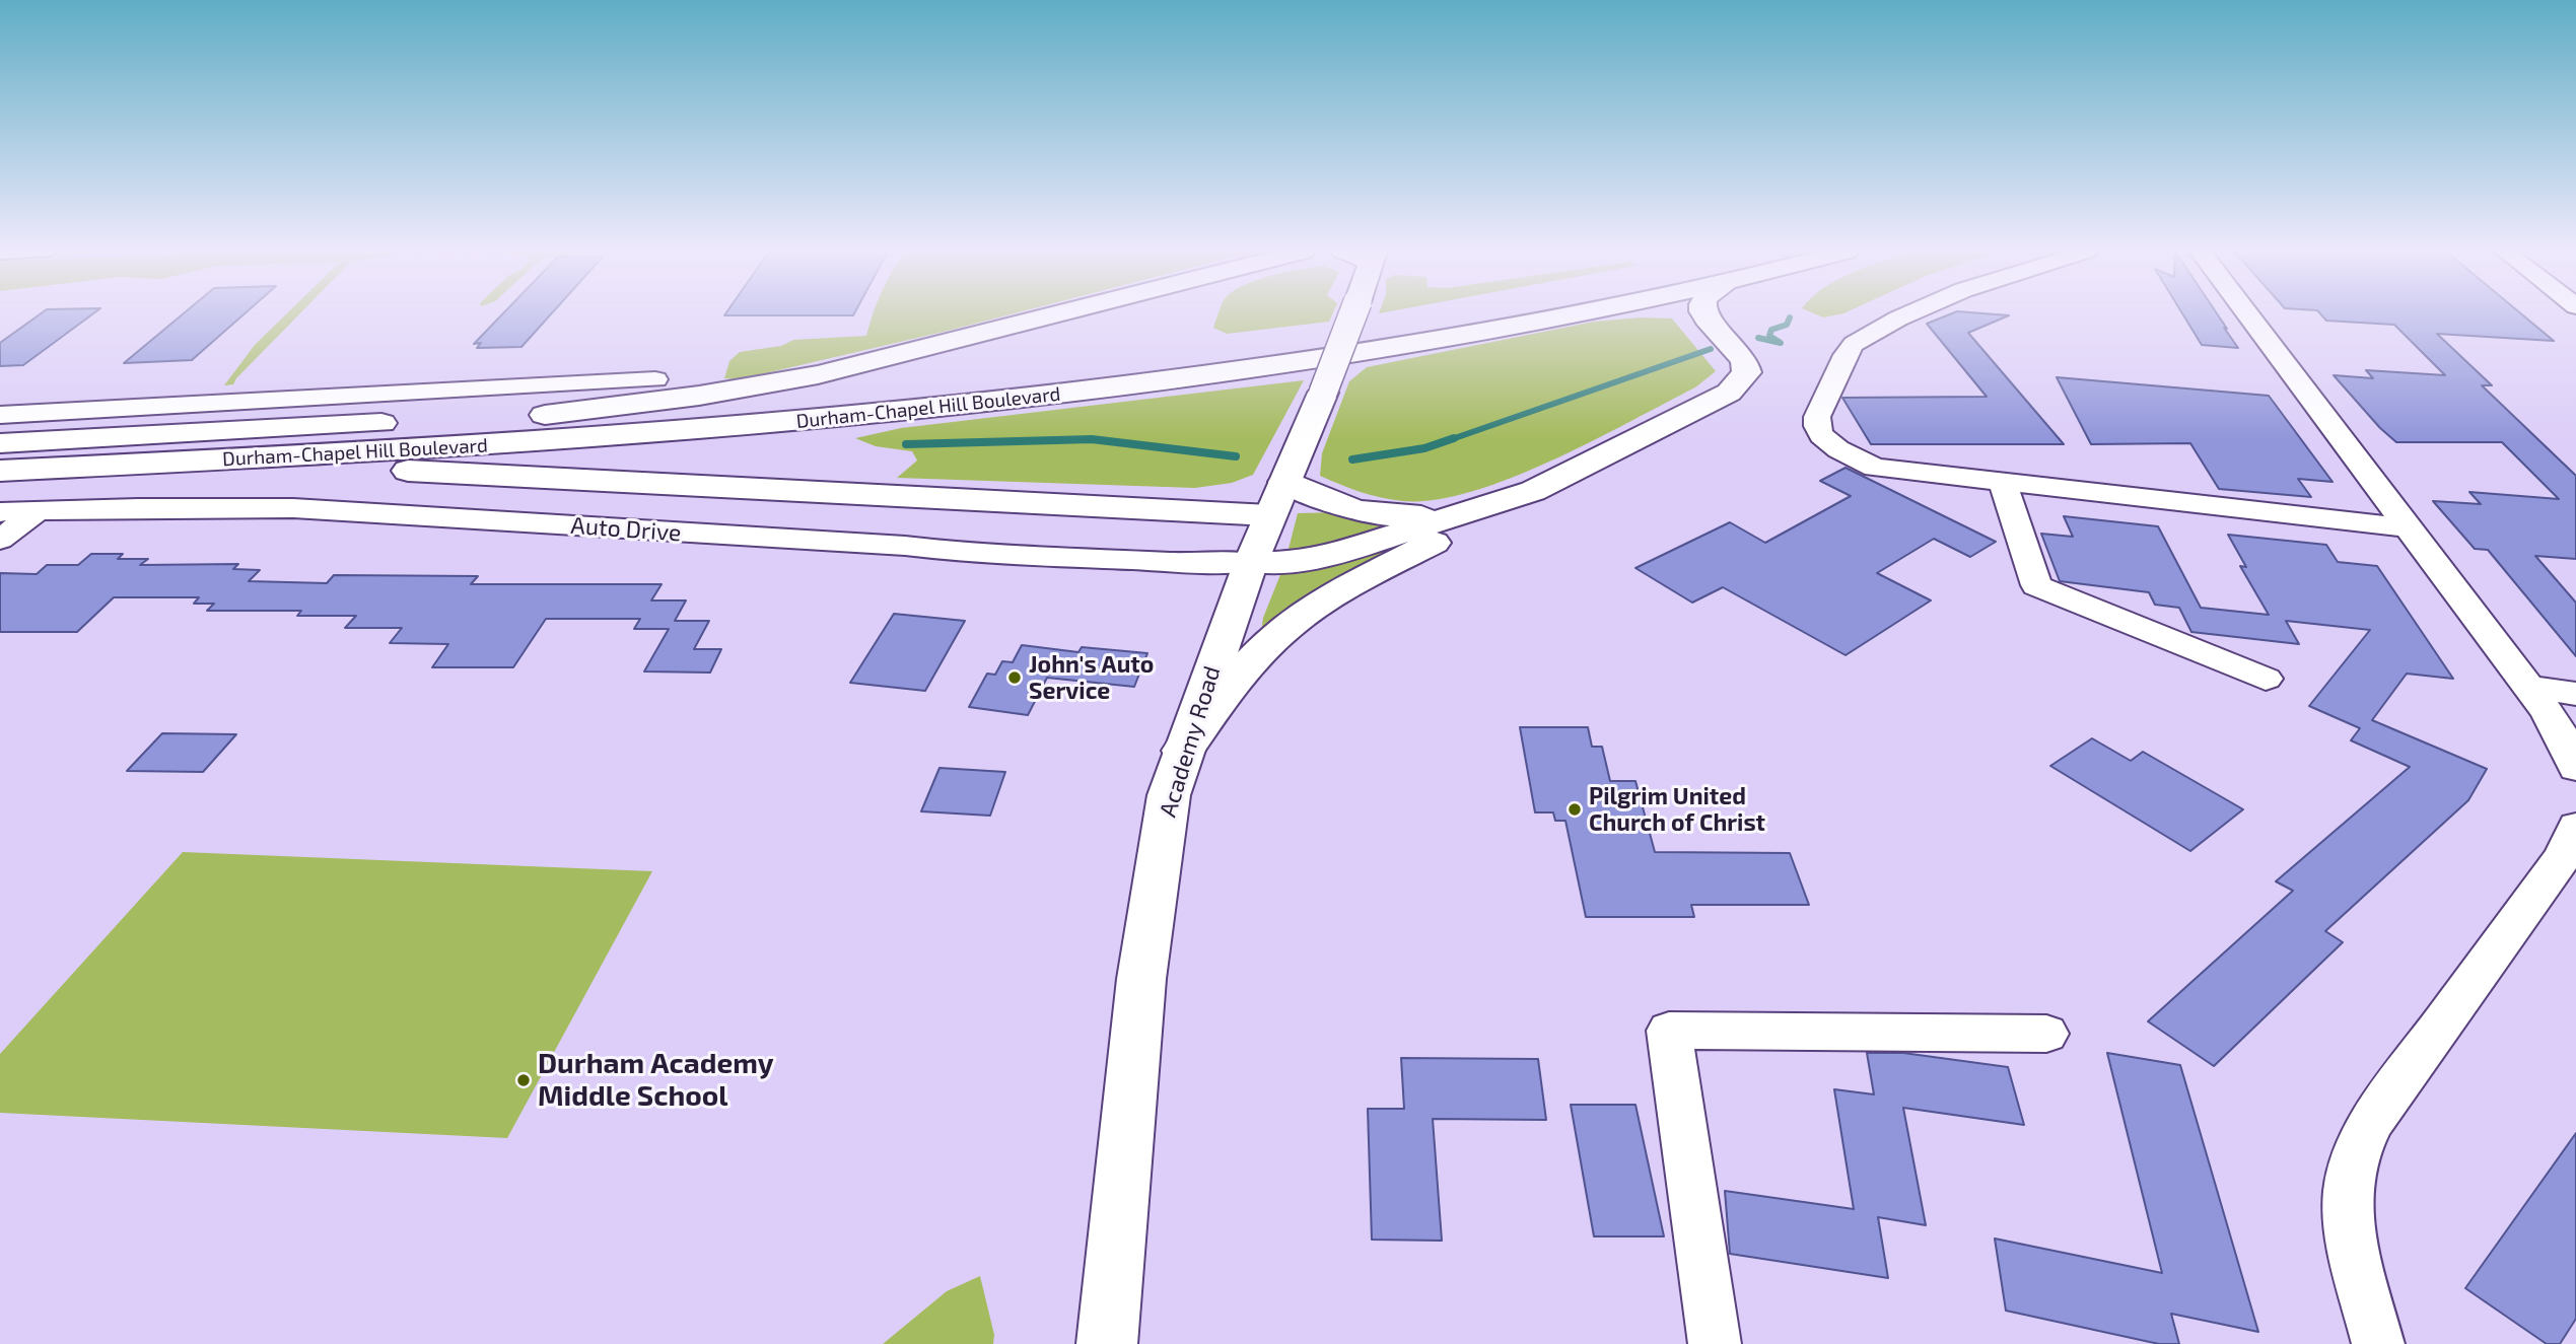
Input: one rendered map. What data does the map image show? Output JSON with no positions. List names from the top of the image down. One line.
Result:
{"streets":{"main road":["Durham-Chapel Hill Boulevard","Academy Road"],"street":["Auto Drive"]},"crossings":[["Auto Drive","Academy Road"]],"places":["John's Auto Service","Pilgrim United Church of Christ","Durham Academy Middle School"]}
